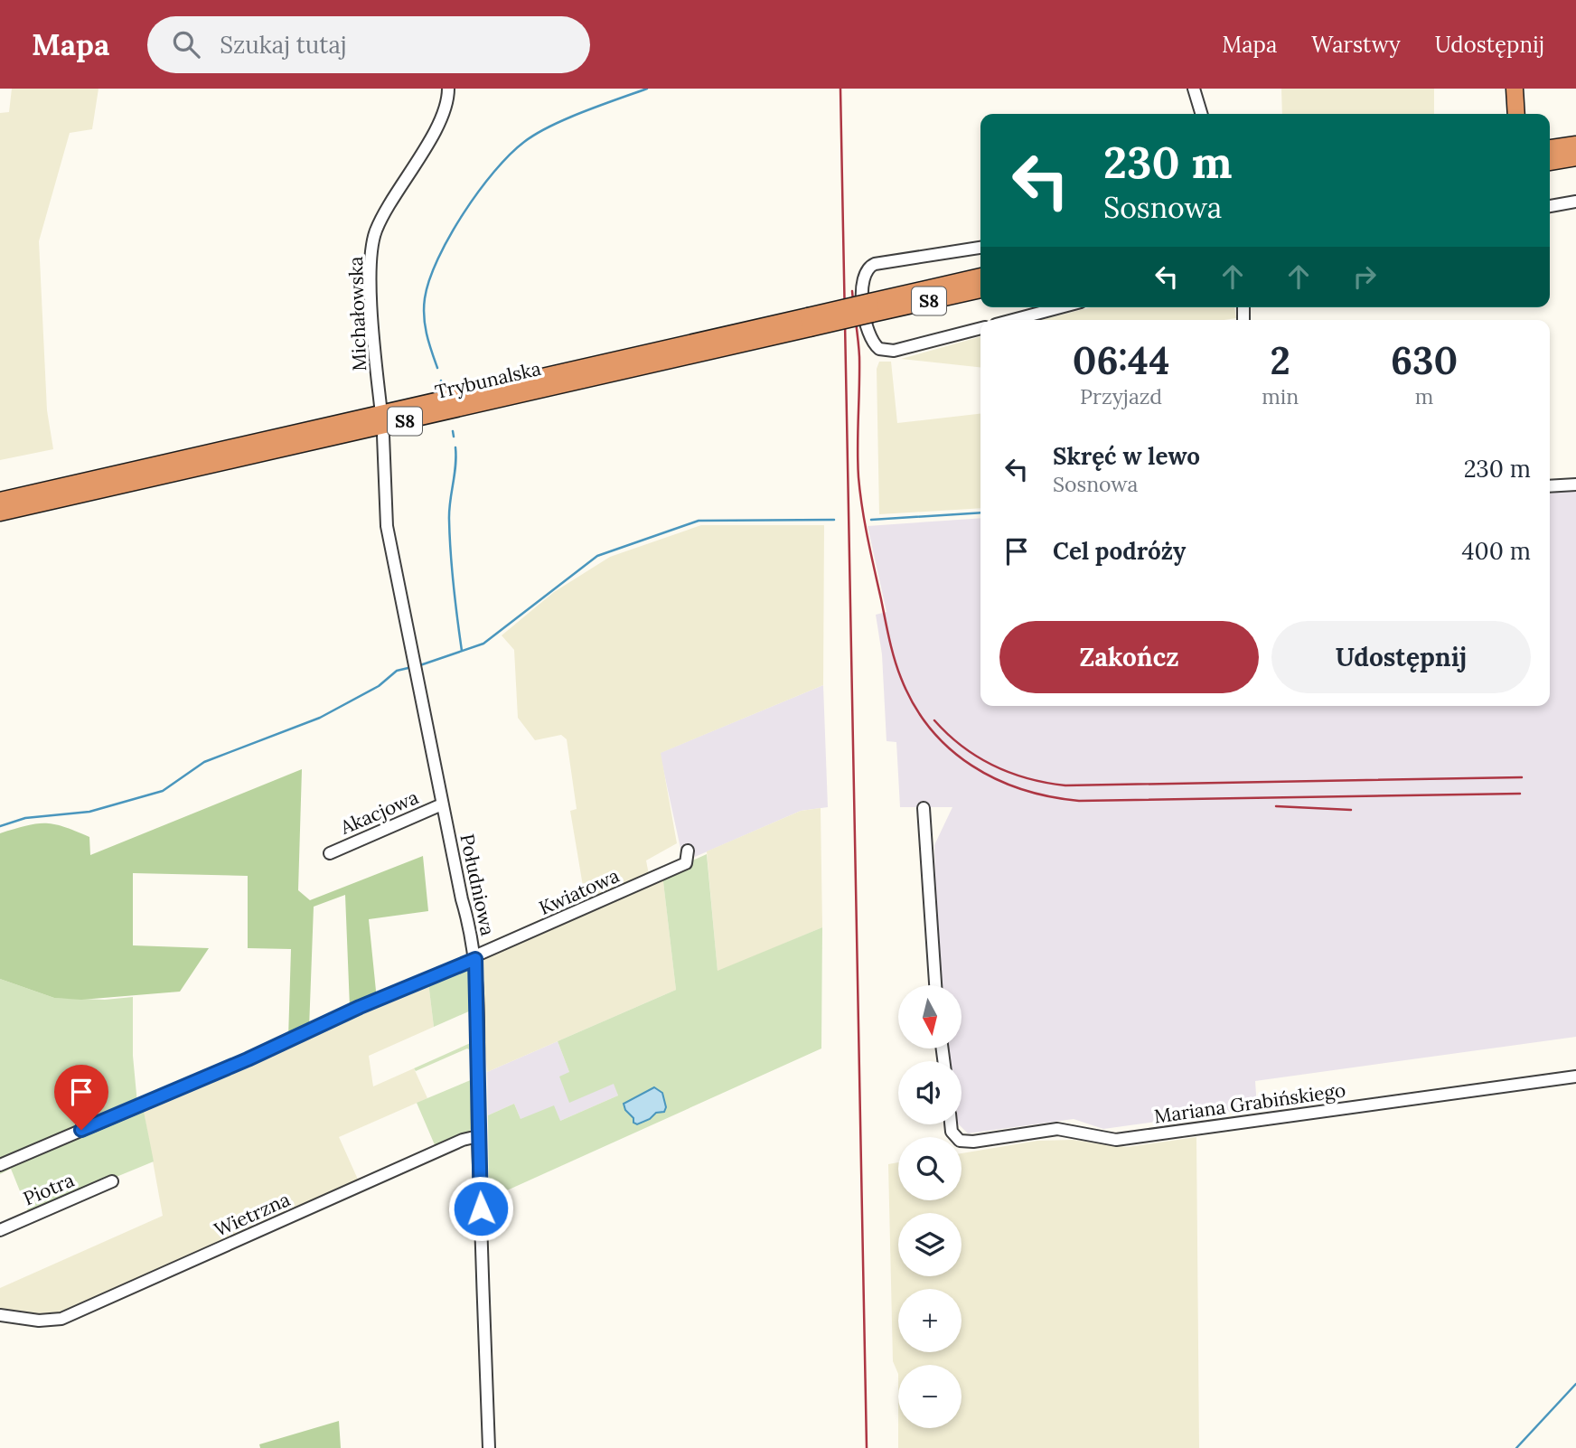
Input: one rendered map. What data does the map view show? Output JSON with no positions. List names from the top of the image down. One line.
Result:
{"streets":{"highway":["S8","Trybunalska"],"street":["Michałowska","Akacjowa","Południowa","Kwiatowa","Mariana Grabińskiego","Piotra","Wietrzna"]},"crossings":[["Akacjowa","Południowa"],["Południowa","Kwiatowa"],["Południowa","Wietrzna"]],"north":"bottom","page":{"header":"Mapa","search":"Szukaj tutaj","nav":["Mapa","Warstwy","Udostępnij"],"turn":["230 m","Sosnowa"],"eta":["06:44","Przyjazd","2","min","630","m"],"list":[{"name":"Skręć w lewo","note":"Sosnowa","value":"230 m"},{"name":"Cel podróży","value":"400 m"}],"buttons":["Zakończ","Udostępnij"],"map_buttons":["+","−"]}}
